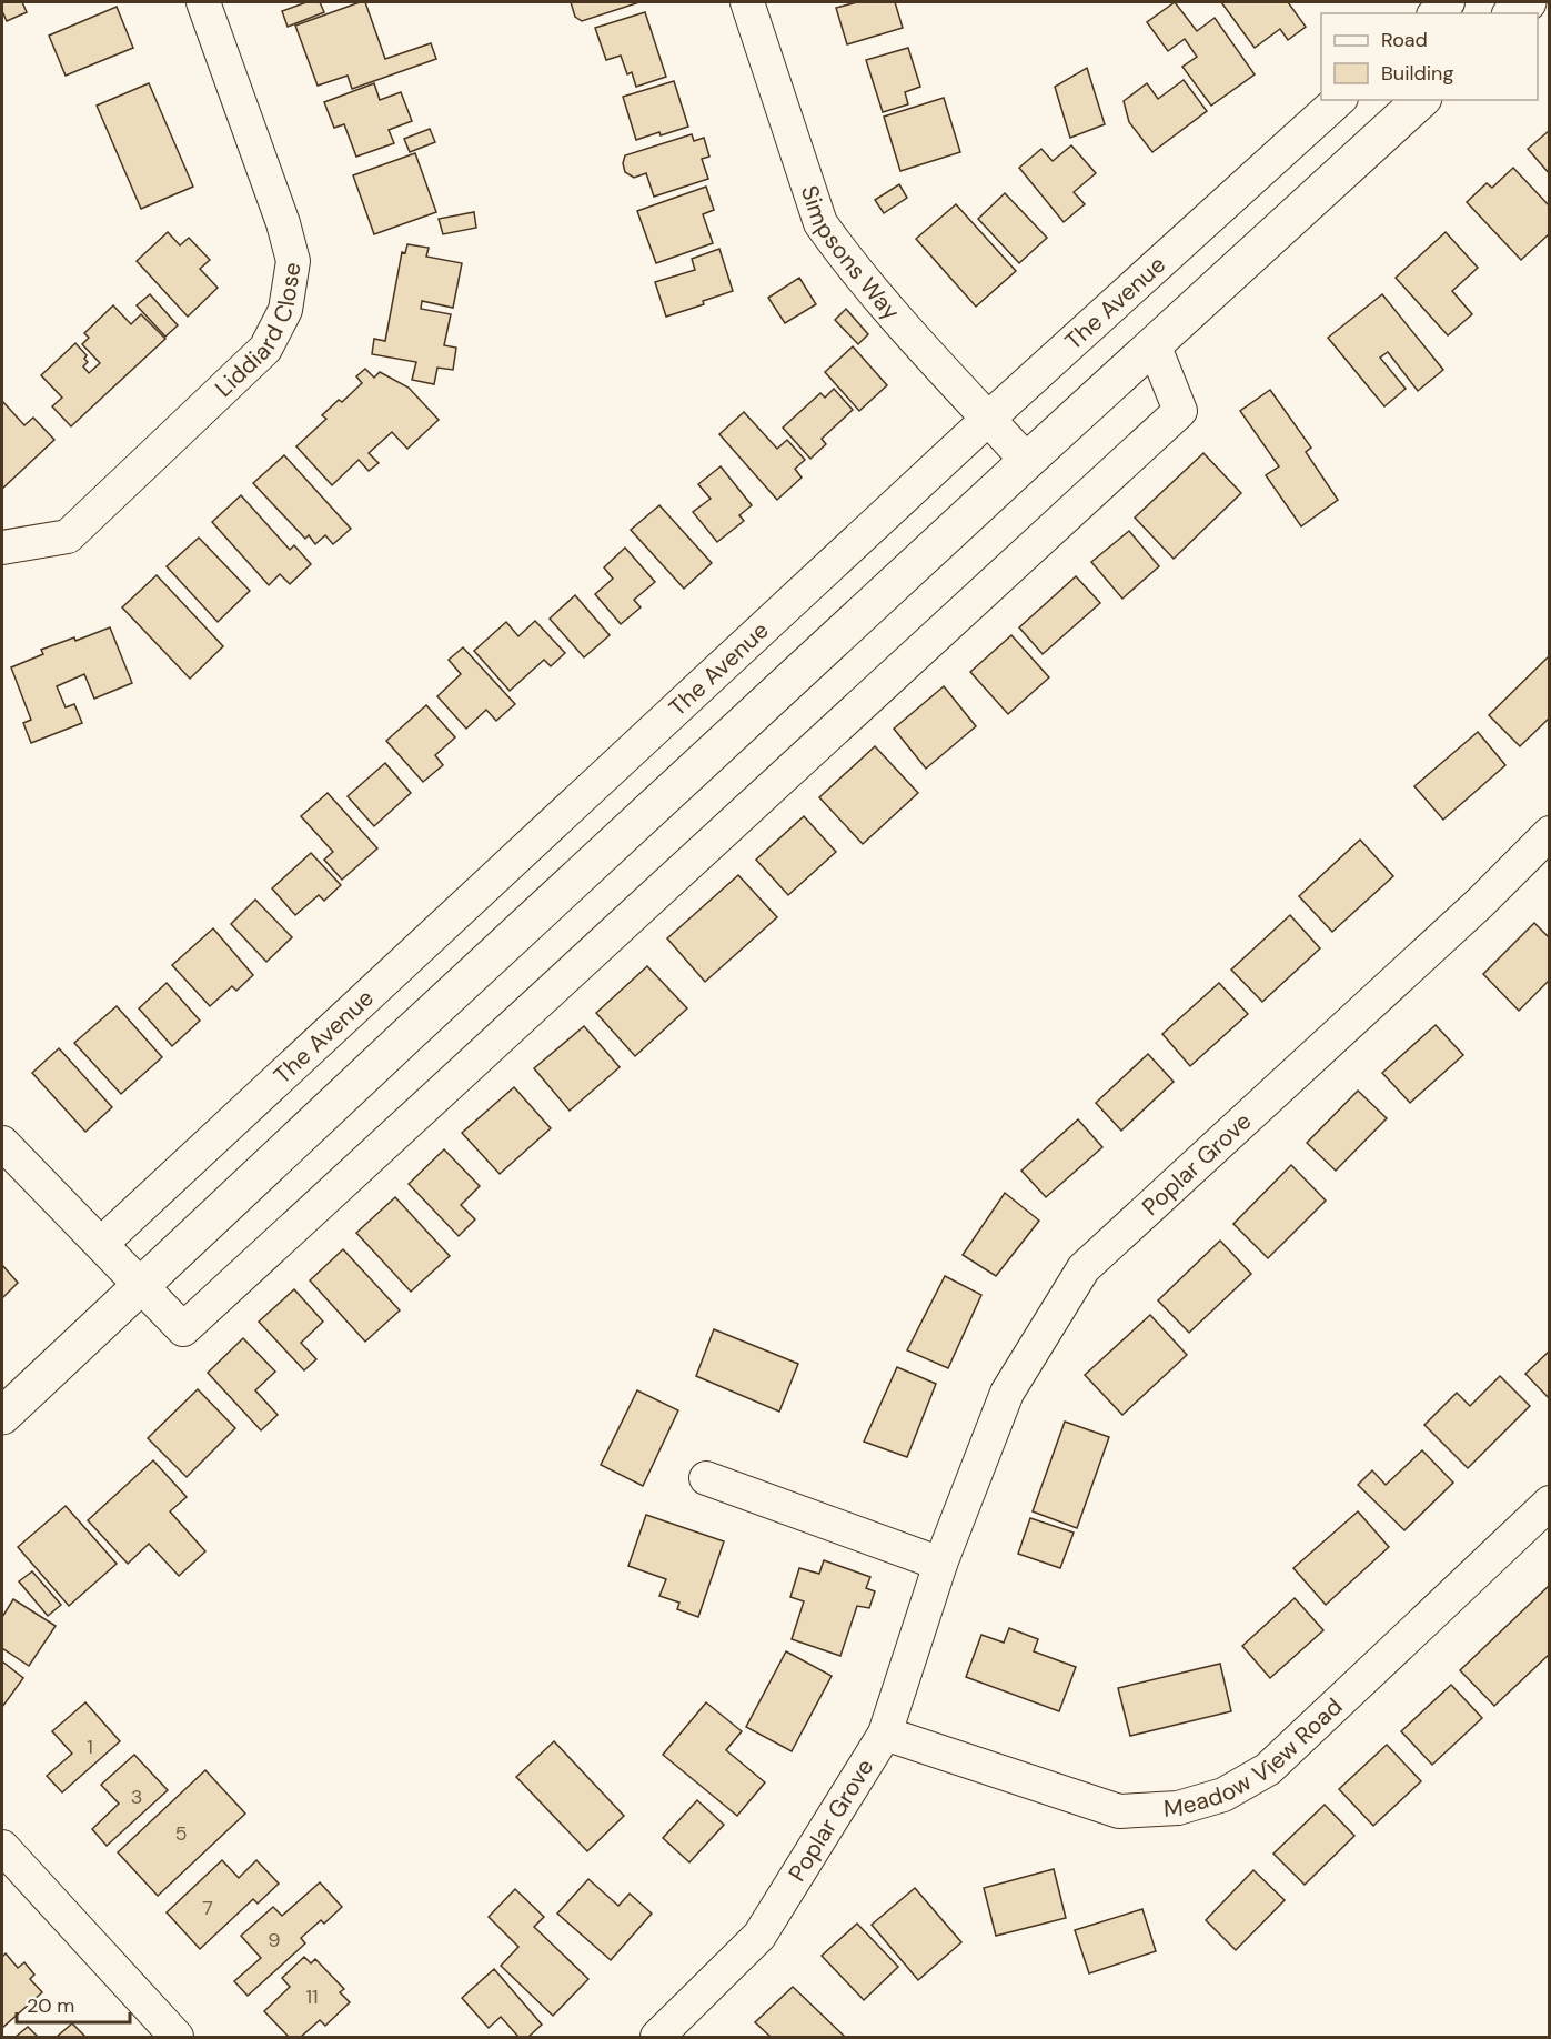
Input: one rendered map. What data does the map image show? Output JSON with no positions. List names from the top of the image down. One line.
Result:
{"streets":{"street":["Simpsons Way","The Avenue","Liddiard Close","Poplar Grove","Meadow View Road"]},"crossings":[["Simpsons Way","The Avenue"],["Poplar Grove","Meadow View Road"]],"house_numbers":["1","3","5","7","9","11"],"legend":["Road","Building"],"scale_bar":"20 m"}
